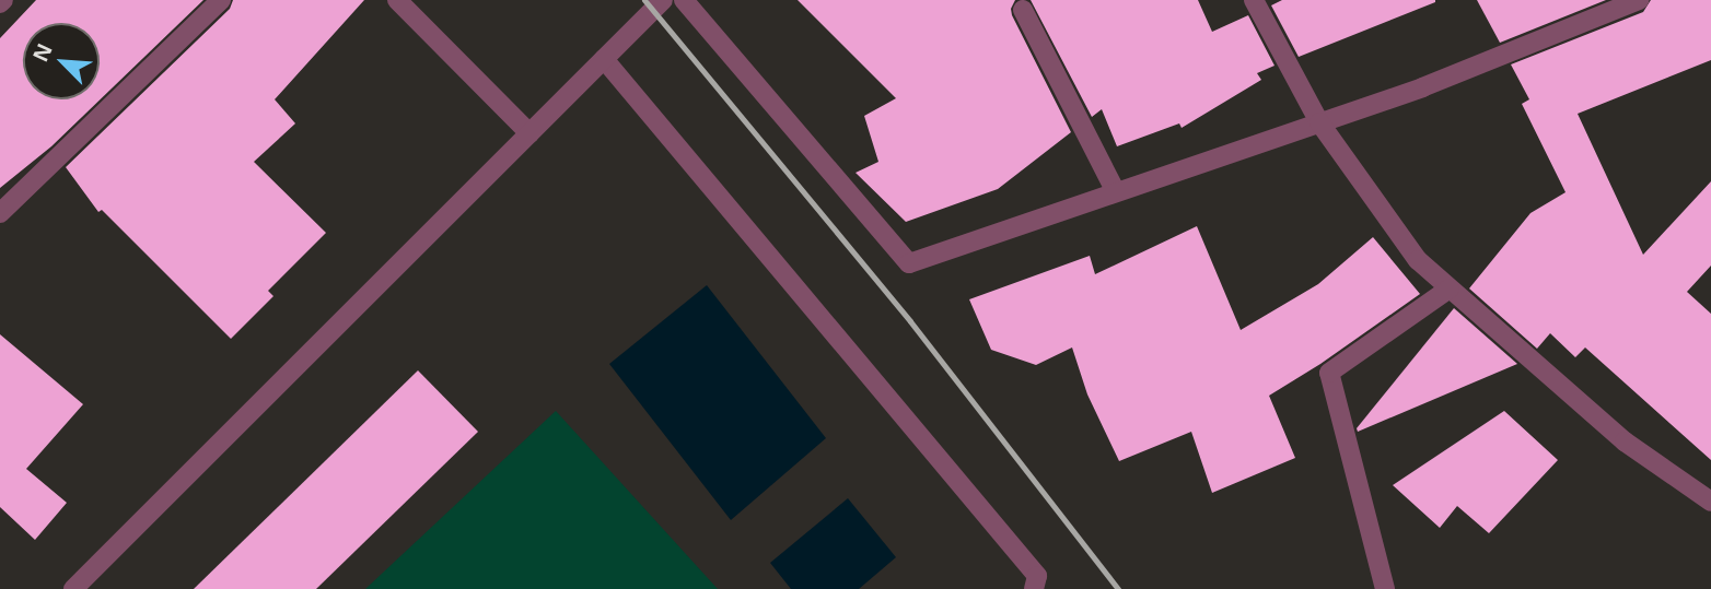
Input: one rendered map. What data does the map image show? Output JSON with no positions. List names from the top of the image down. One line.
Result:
{"north":"top left"}
